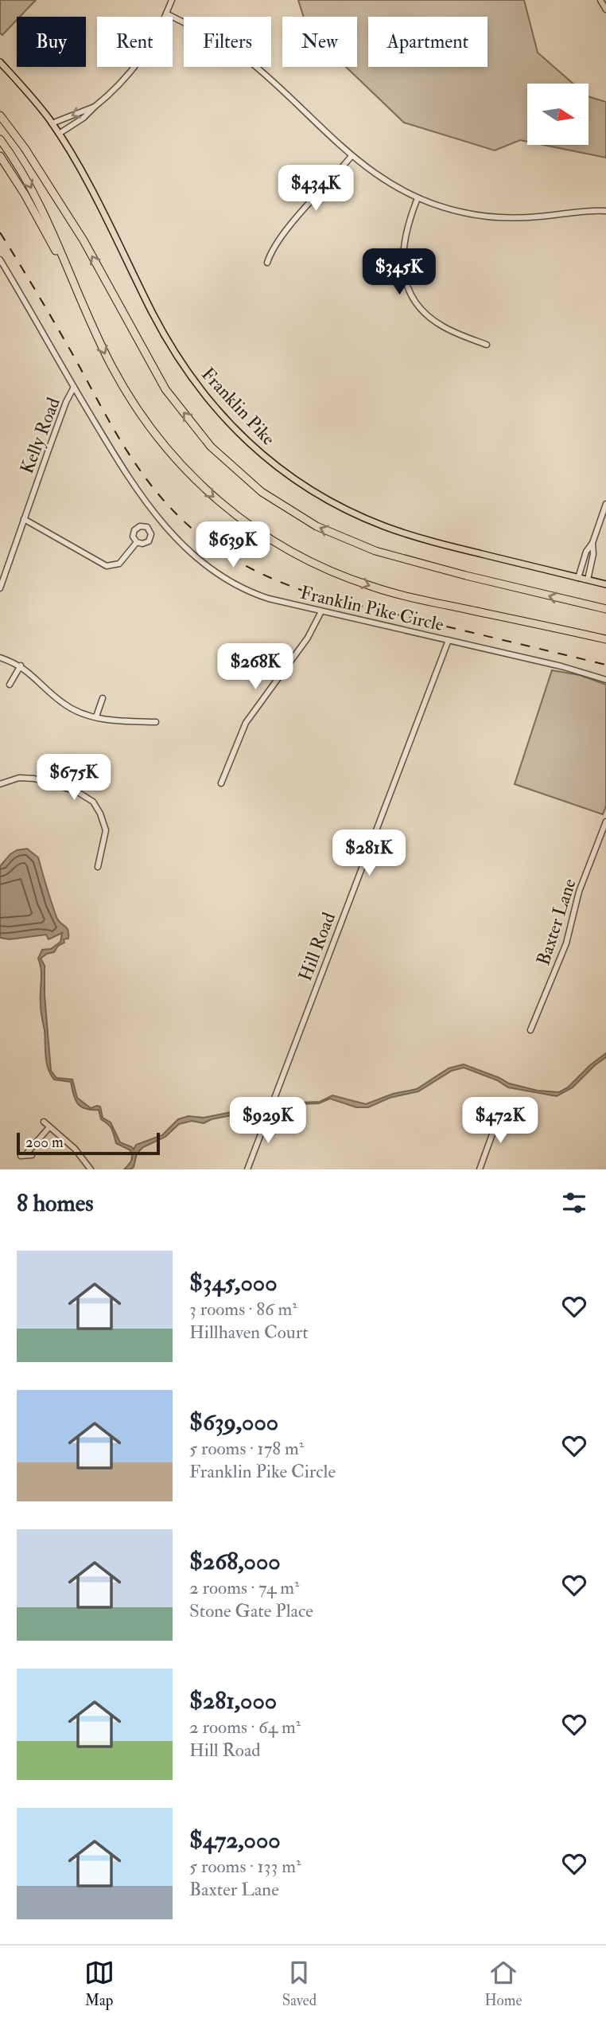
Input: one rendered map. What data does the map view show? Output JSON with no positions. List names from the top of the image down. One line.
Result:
{"streets":{"main road":["Franklin Pike"],"street":["Kelly Road","Franklin Pike Circle","Baxter Lane","Hill Road"]},"crossings":[["Kelly Road","Franklin Pike Circle"],["Franklin Pike Circle","Hill Road"]],"scale_bar":"200 m","north":"right","page":{"chip":["Buy","Rent","Filters","New","Apartment"],"price":["$434K","$345K","$639K","$268K","$675K","$281K","$929K","$472K"],"scale":"200 m","heading":"8 homes","list":[{"name":"$345,000","note":"3 rooms · 86 m² · Hillhaven Court"},{"name":"$639,000","note":"5 rooms · 178 m² · Franklin Pike Circle"},{"name":"$268,000","note":"2 rooms · 74 m² · Stone Gate Place"},{"name":"$281,000","note":"2 rooms · 64 m² · Hill Road"},{"name":"$472,000","note":"5 rooms · 133 m² · Baxter Lane"}],"tabs":["Map","Saved","Home"]}}
